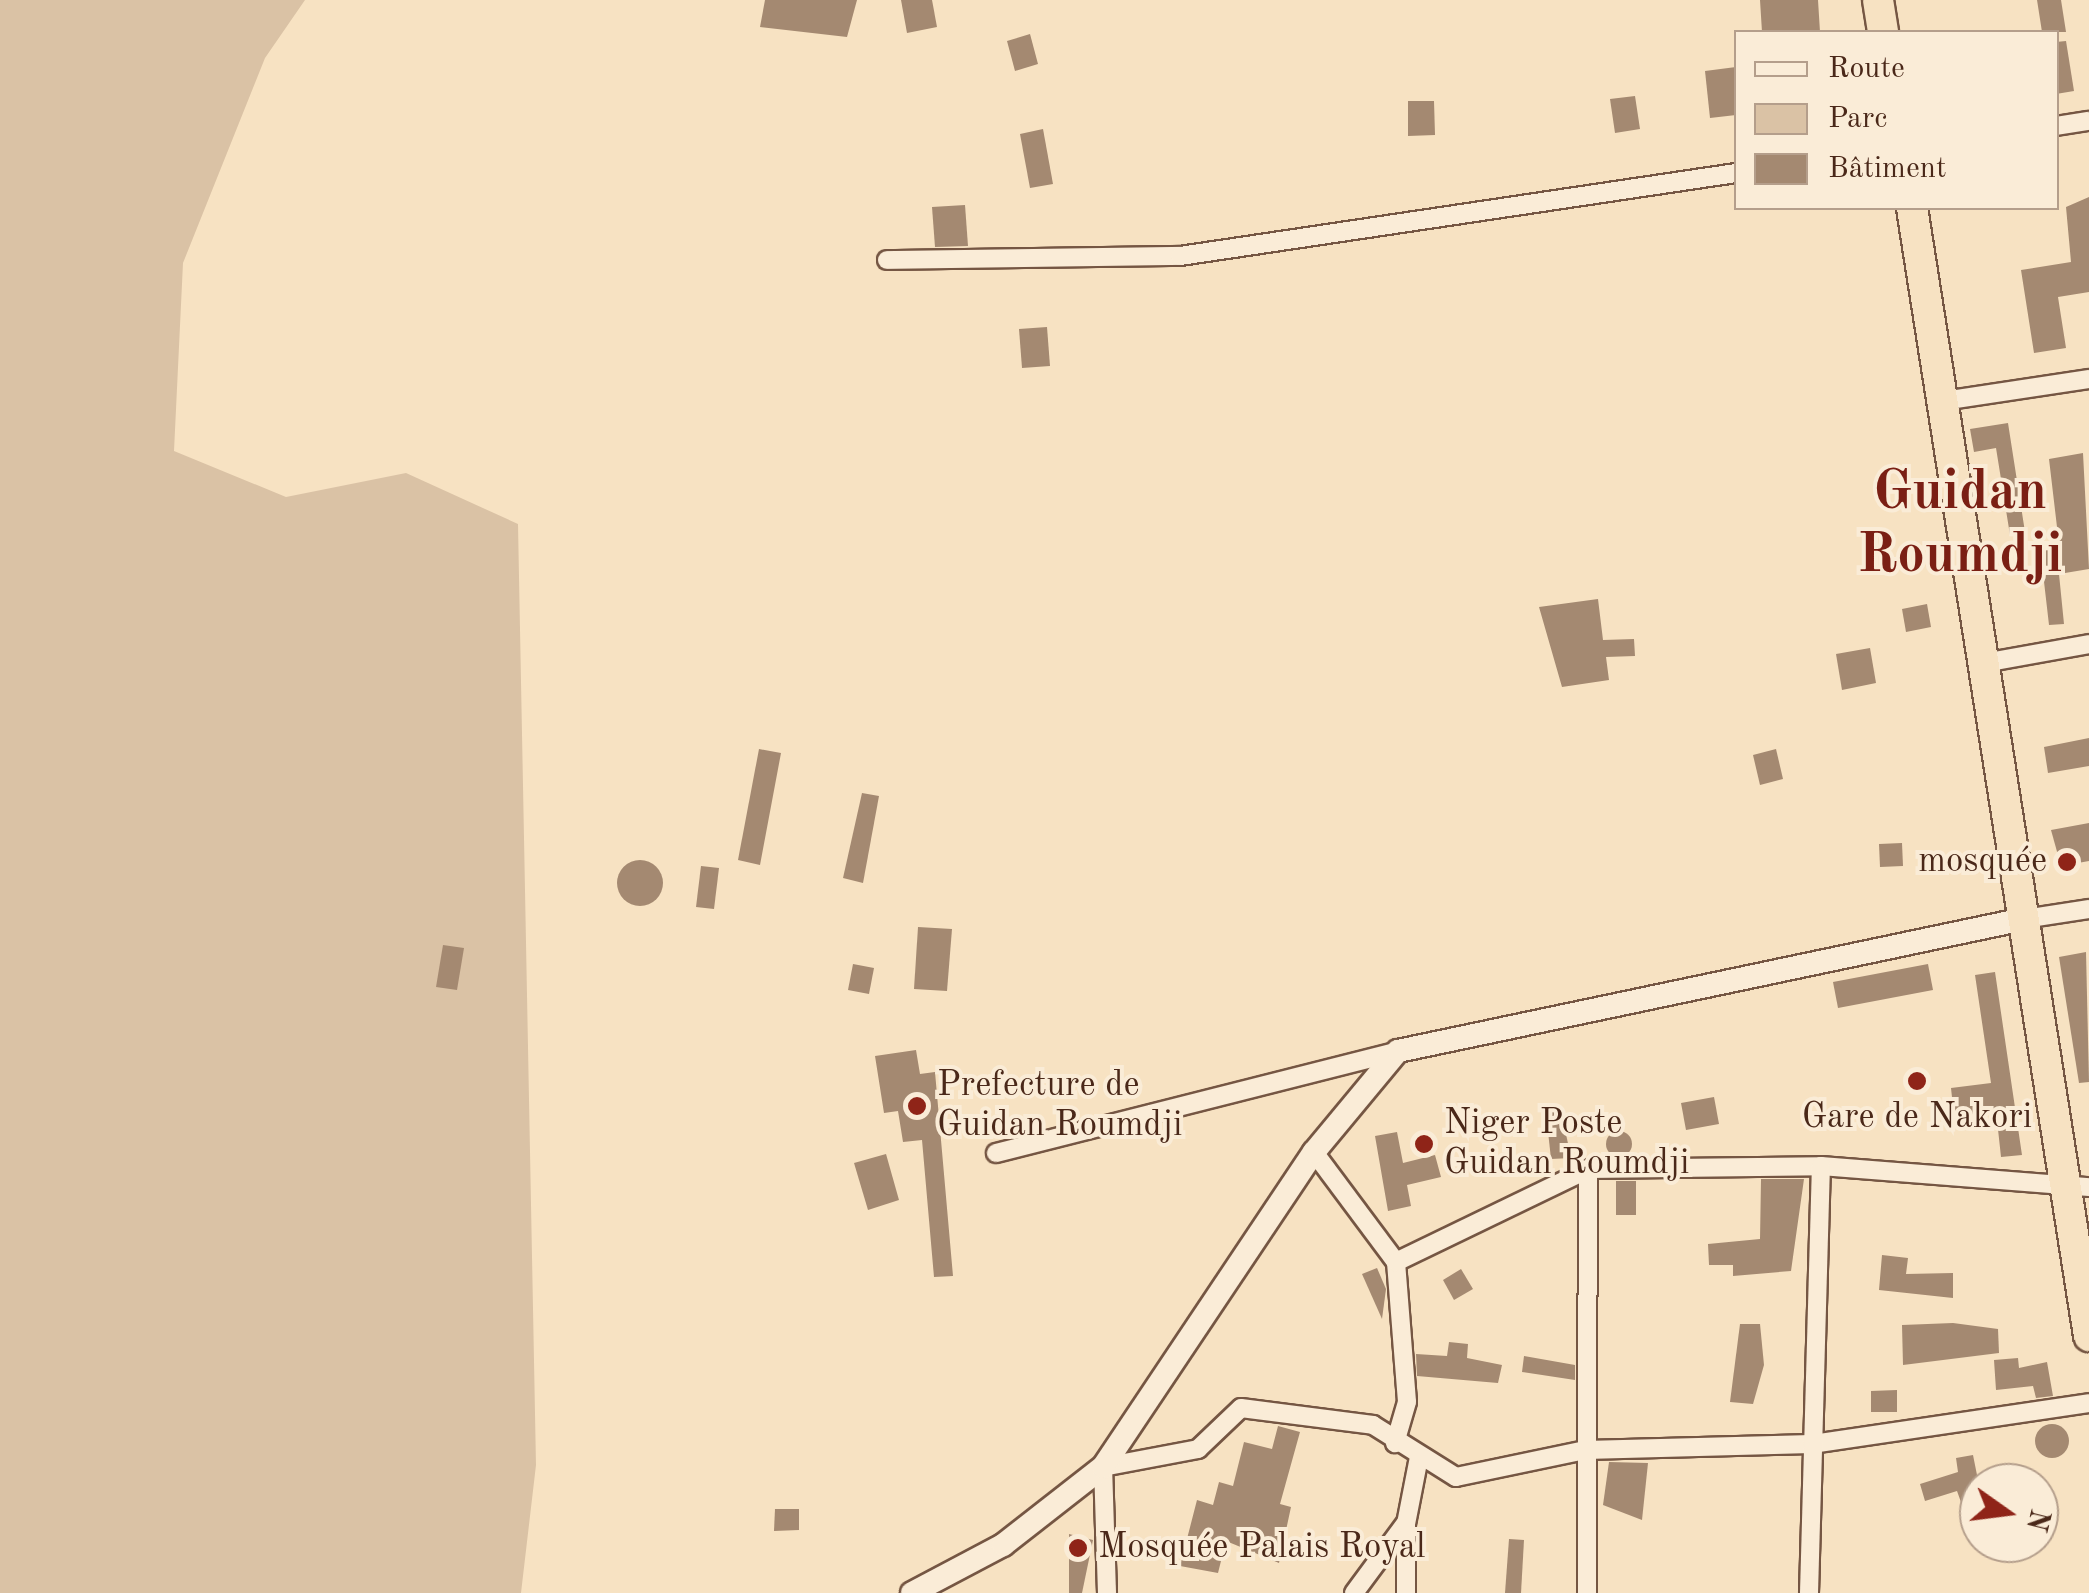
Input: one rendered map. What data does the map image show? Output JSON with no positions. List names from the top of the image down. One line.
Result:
{"districts":["Guidan Roumdji"],"places":["mosquée","Gare de Nakori","Prefecture de Guidan Roumdji","Niger Poste Guidan Roumdji","Mosquée Palais Royal"],"legend":["Route","Parc","Bâtiment"],"north":"right"}
